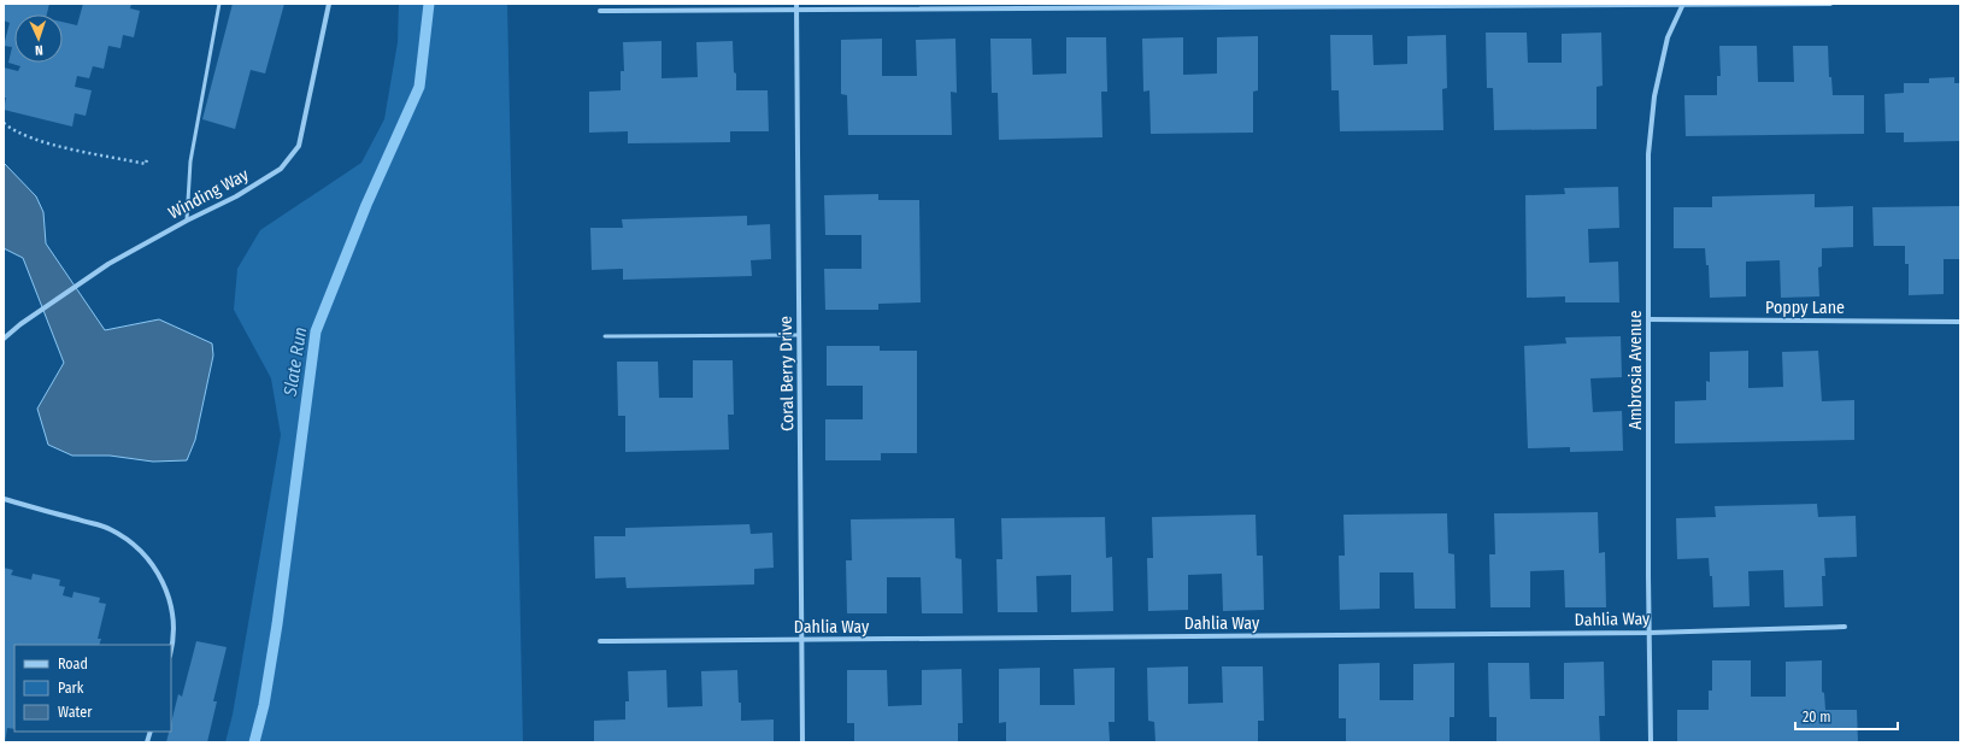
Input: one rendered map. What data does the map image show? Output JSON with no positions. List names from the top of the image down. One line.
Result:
{"streets":{"street":["Winding Way","Poppy Lane","Ambrosia Avenue","Coral Berry Drive","Dahlia Way"]},"crossings":[["Poppy Lane","Ambrosia Avenue"],["Ambrosia Avenue","Dahlia Way"],["Coral Berry Drive","Dahlia Way"]],"water":["Slate Run"],"legend":["Road","Park","Water"],"scale_bar":"20 m","north":"bottom"}
